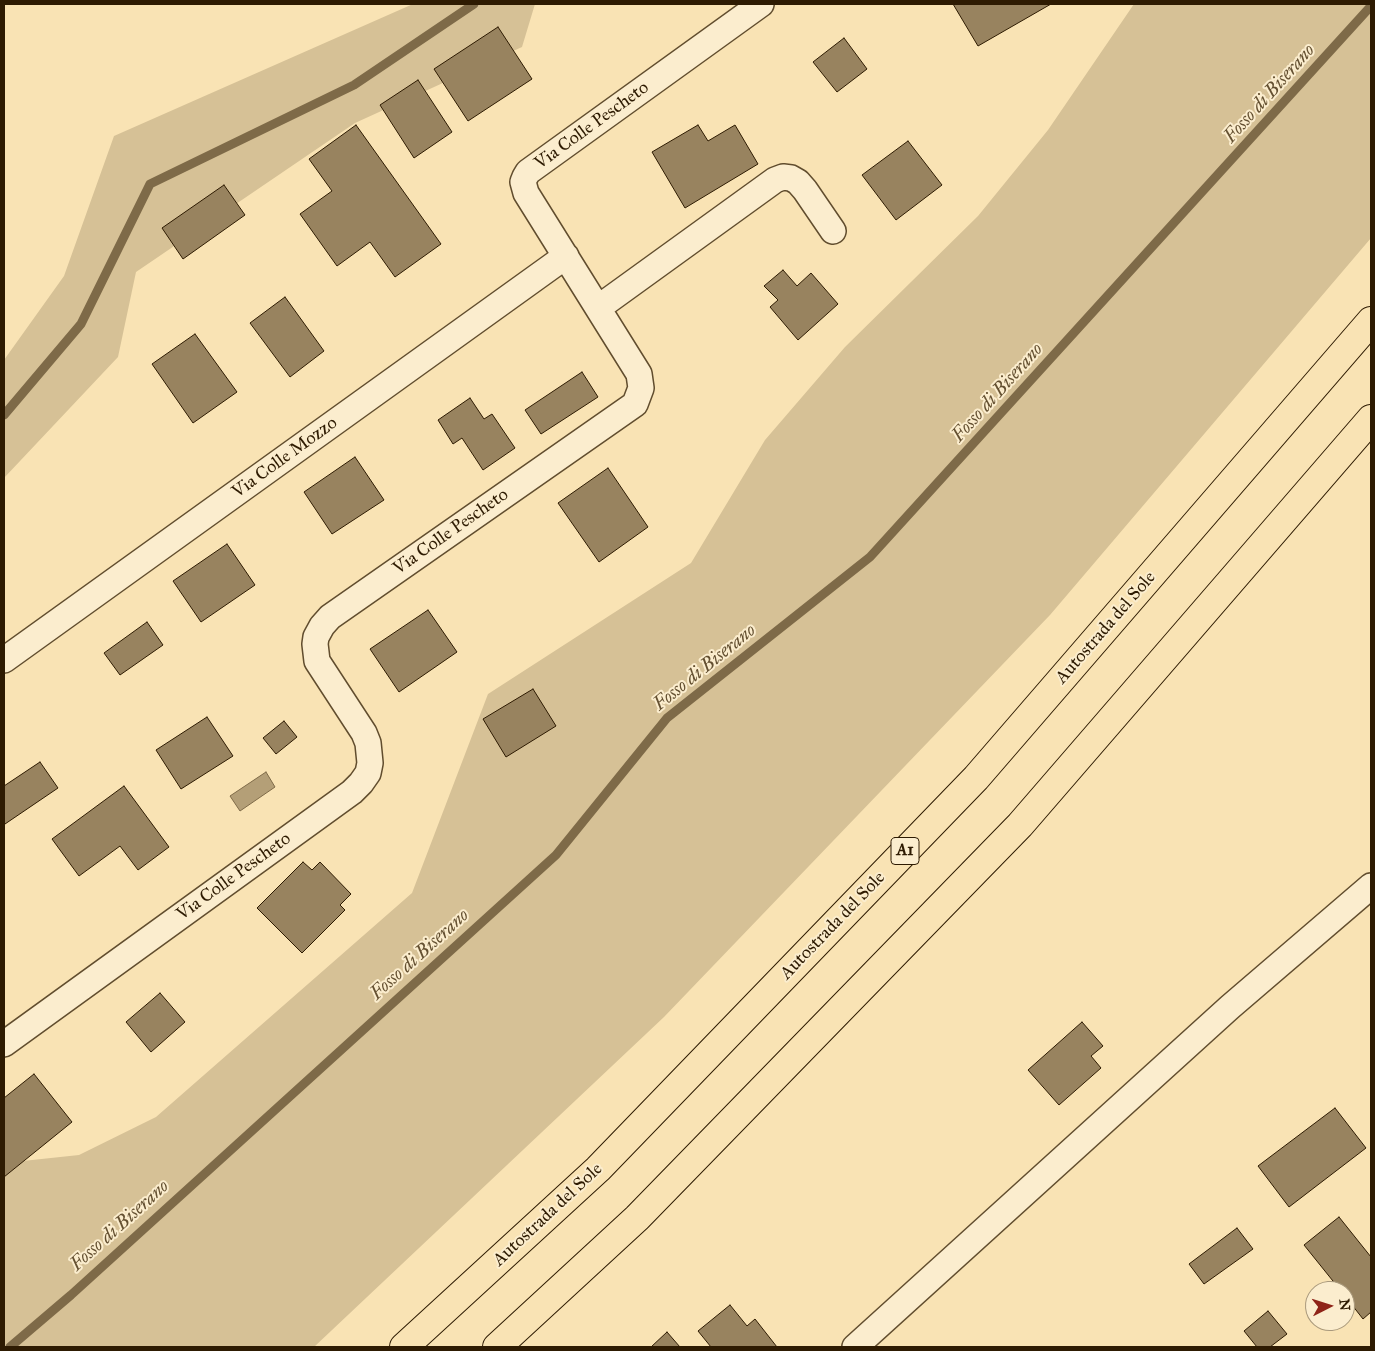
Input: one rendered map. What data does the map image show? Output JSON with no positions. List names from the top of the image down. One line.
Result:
{"streets":{"highway":["Autostrada del Sole","A1"],"street":["Via Colle Pescheto","Via Colle Mozzo"]},"crossings":[["Via Colle Pescheto","Via Colle Mozzo"]],"water":["Fosso di Biserano"],"north":"right"}
